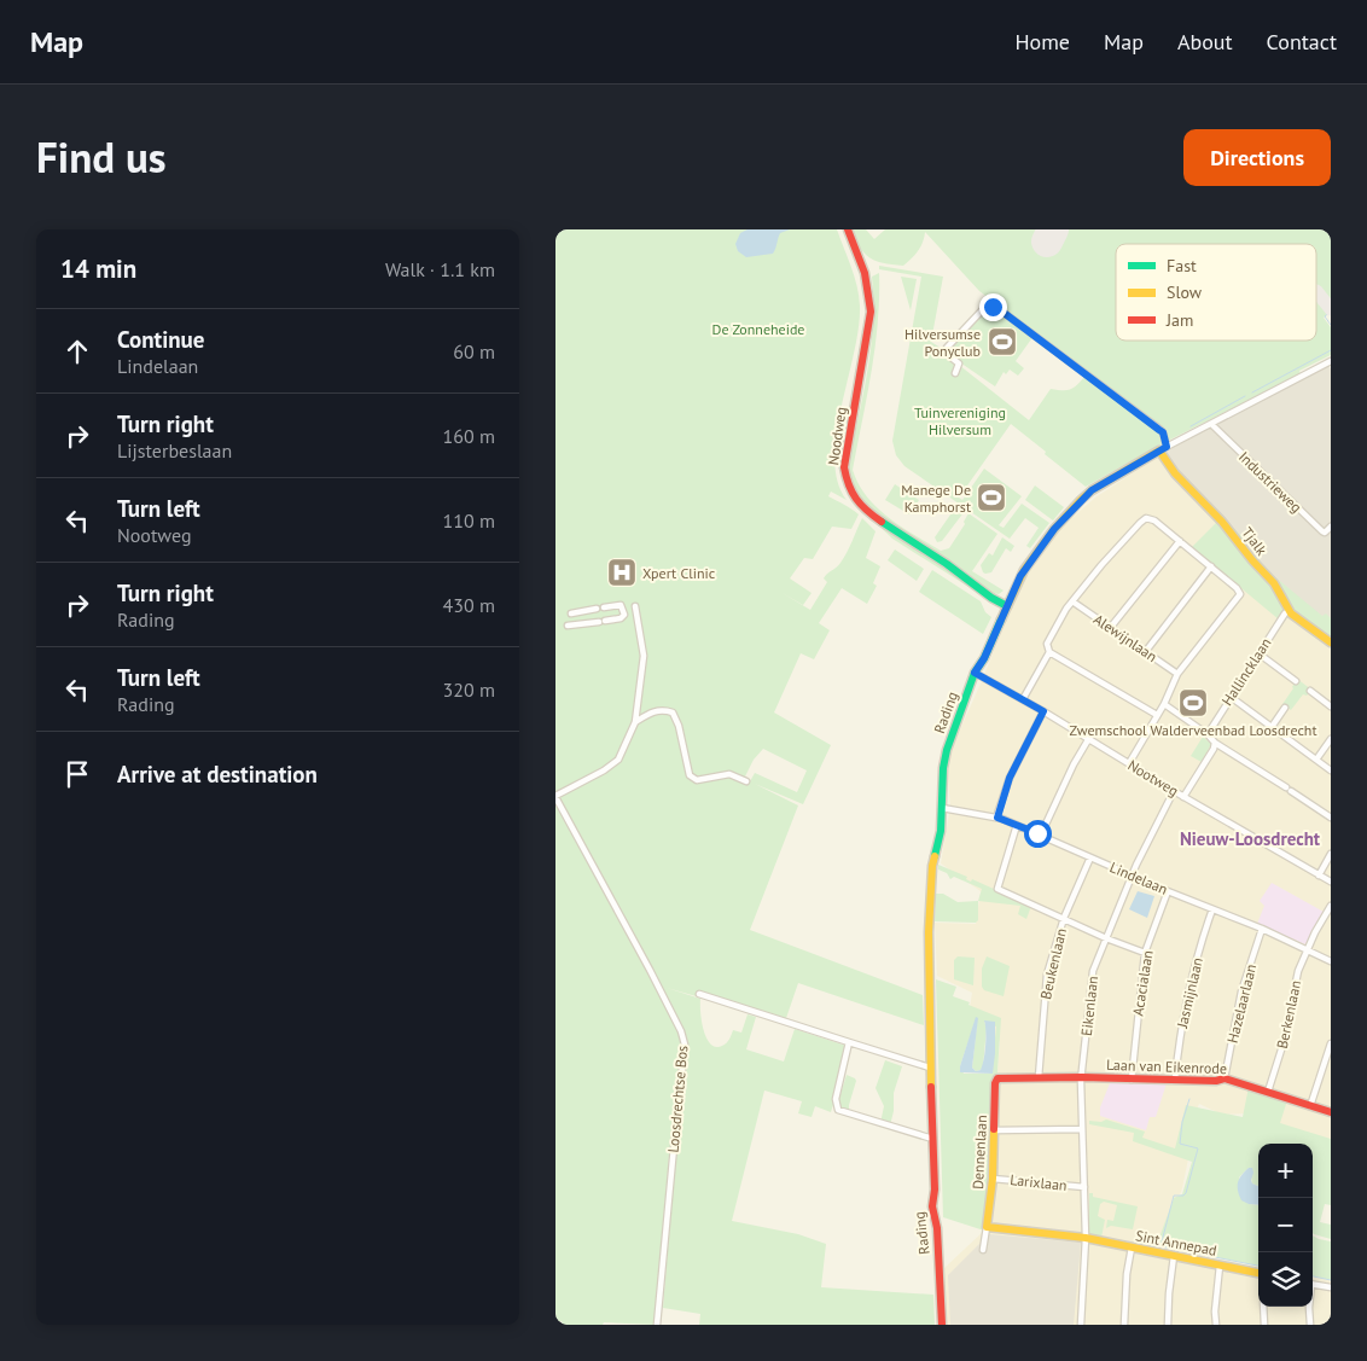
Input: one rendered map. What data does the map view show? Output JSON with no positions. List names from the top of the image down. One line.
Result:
{"streets":{"street":["Noodweg","Industrieweg","Tjalk","Alewijnlaan","Hallincklaan","Rading","Nootweg","Lindelaan","Beukenlaan","Acacialaan","Jasmijnlaan","Hazelaarlaan","Eikenlaan","Berkenlaan","Laan van Eikenrode","Loosdrechtse Bos","Dennenlaan","Larixlaan","Sint Annepad"]},"crossings":[["Noodweg","Rading"],["Industrieweg","Rading"],["Tjalk","Hallincklaan"],["Tjalk","Rading"],["Rading","Nootweg"],["Rading","Lindelaan"],["Nootweg","Eikenlaan"],["Lindelaan","Beukenlaan"],["Lindelaan","Acacialaan"],["Lindelaan","Jasmijnlaan"],["Lindelaan","Hazelaarlaan"],["Lindelaan","Eikenlaan"],["Lindelaan","Berkenlaan"],["Beukenlaan","Laan van Eikenrode"],["Acacialaan","Laan van Eikenrode"],["Jasmijnlaan","Laan van Eikenrode"],["Hazelaarlaan","Laan van Eikenrode"],["Eikenlaan","Laan van Eikenrode"],["Eikenlaan","Larixlaan"],["Eikenlaan","Sint Annepad"],["Berkenlaan","Laan van Eikenrode"],["Laan van Eikenrode","Dennenlaan"],["Dennenlaan","Larixlaan"]],"districts":["Nieuw-Loosdrecht"],"parks":["De Zonneheide","Tuinvereniging Hilversum"],"places":{"sports":["Hilversumse Ponyclub","Manege De Kamphorst","Zwemschool Walderveenbad Loosdrecht"],"hospital":["Xpert Clinic"]},"legend":["Fast","Slow","Jam"],"page":{"header":"Map","nav":["Home","Map","About","Contact"],"title":"Find us","buttons":"Directions","heading":["14 min","Walk · 1.1 km"],"list":[["Continue","Lindelaan","60 m"],["Turn right","Lijsterbeslaan","160 m"],["Turn left","Nootweg","110 m"],["Turn right","Rading","430 m"],["Turn left","Rading","320 m"],"Arrive at destination"],"map_buttons":["+","−"]}}
